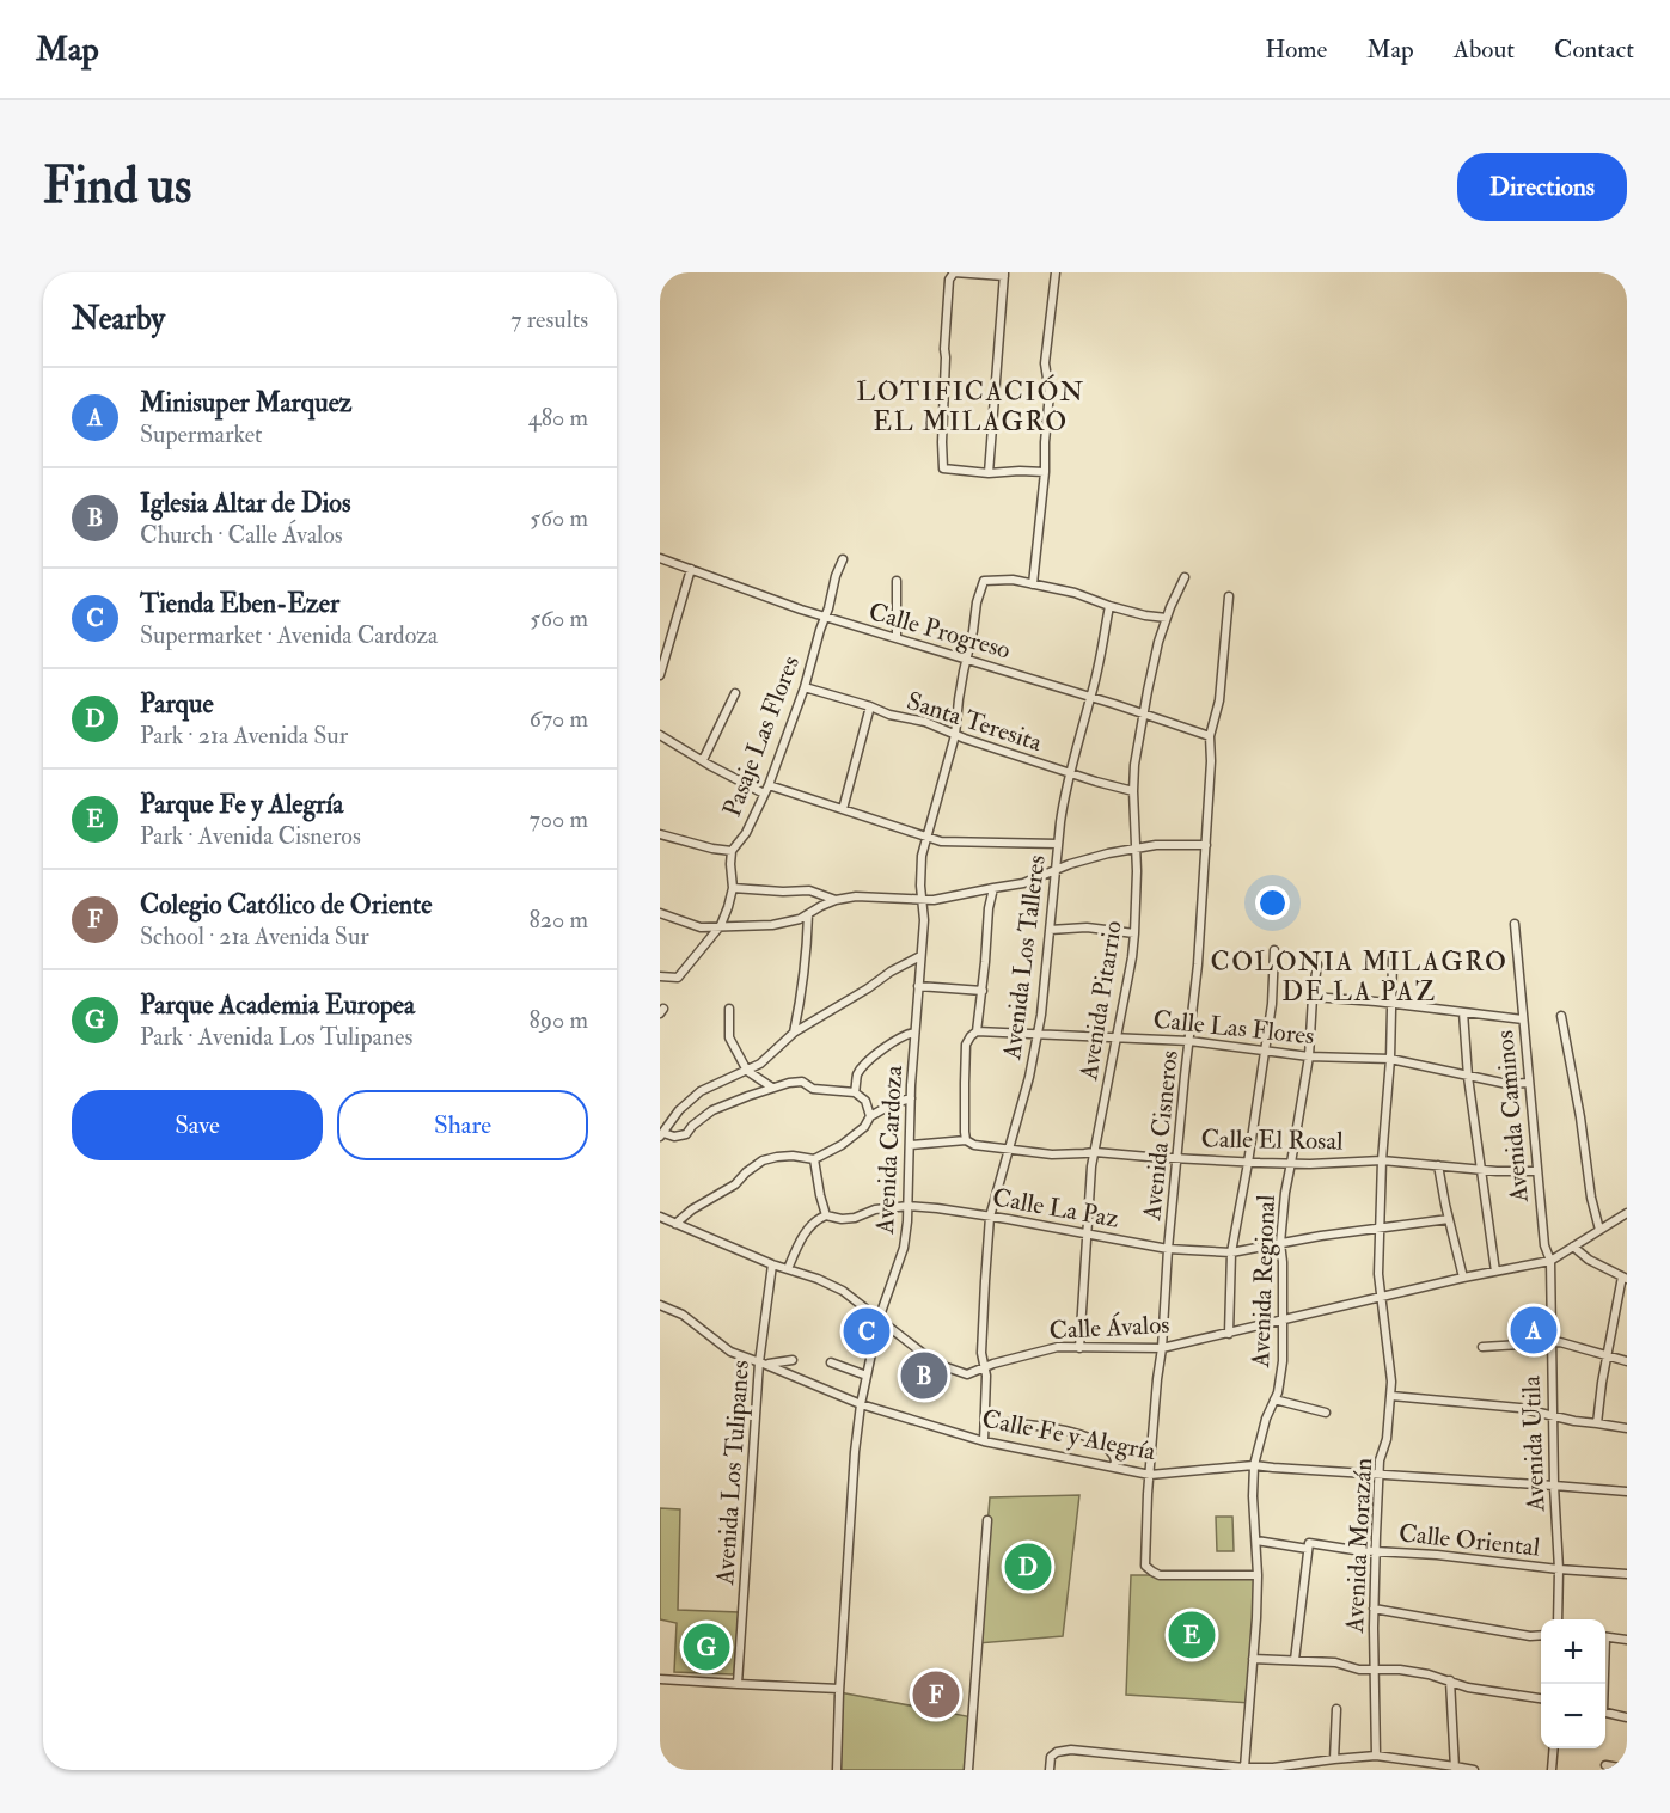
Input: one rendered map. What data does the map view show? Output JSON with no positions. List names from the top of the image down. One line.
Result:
{"streets":{"street":["Calle Progreso","Santa Teresita","Pasaje Las Flores","Avenida Los Talleres","Avenida Pitarrio","Calle Las Flores","Avenida Caminos","Avenida Cisneros","Calle El Rosal","Avenida Cardoza","Calle La Paz","Avenida Regional","Calle Ávalos","Calle Fe y Alegría","Avenida Utila","Avenida Los Tulipanes","Calle Oriental","Avenida Morazán"]},"crossings":[["Calle Progreso","Pasaje Las Flores"],["Calle Progreso","Avenida Los Talleres"],["Calle Progreso","Avenida Pitarrio"],["Calle Progreso","Avenida Cisneros"],["Calle Progreso","Avenida Cardoza"],["Santa Teresita","Pasaje Las Flores"],["Santa Teresita","Avenida Los Talleres"],["Santa Teresita","Avenida Pitarrio"],["Santa Teresita","Avenida Cardoza"],["Avenida Los Talleres","Calle Las Flores"],["Avenida Los Talleres","Calle El Rosal"],["Avenida Los Talleres","Calle La Paz"],["Avenida Los Talleres","Calle Ávalos"],["Avenida Los Talleres","Calle Fe y Alegría"],["Avenida Pitarrio","Calle Las Flores"],["Avenida Pitarrio","Calle El Rosal"],["Avenida Pitarrio","Calle La Paz"],["Avenida Pitarrio","Calle Ávalos"],["Calle Las Flores","Avenida Caminos"],["Calle Las Flores","Avenida Cisneros"],["Calle Las Flores","Avenida Regional"],["Calle Las Flores","Avenida Morazán"],["Avenida Caminos","Calle El Rosal"],["Avenida Caminos","Calle Ávalos"],["Avenida Caminos","Avenida Utila"],["Avenida Cisneros","Calle El Rosal"],["Avenida Cisneros","Calle La Paz"],["Avenida Cisneros","Avenida Regional"],["Avenida Cisneros","Calle Ávalos"],["Avenida Cisneros","Calle Fe y Alegría"],["Calle El Rosal","Avenida Cardoza"],["Calle El Rosal","Avenida Regional"],["Calle El Rosal","Avenida Morazán"],["Avenida Cardoza","Calle La Paz"],["Avenida Cardoza","Calle Ávalos"],["Avenida Cardoza","Calle Fe y Alegría"],["Calle La Paz","Avenida Regional"],["Calle La Paz","Avenida Morazán"],["Avenida Regional","Calle Ávalos"],["Avenida Regional","Calle Fe y Alegría"],["Avenida Regional","Calle Oriental"],["Calle Ávalos","Avenida Utila"],["Calle Ávalos","Avenida Los Tulipanes"],["Calle Ávalos","Avenida Morazán"],["Calle Fe y Alegría","Avenida Utila"],["Calle Fe y Alegría","Avenida Los Tulipanes"],["Calle Fe y Alegría","Avenida Morazán"],["Avenida Utila","Calle Oriental"],["Calle Oriental","Avenida Morazán"]],"districts":["LOTIFICACIÓN EL MILAGRO","COLONIA MILAGRO DE LA PAZ"],"page":{"header":"Map","nav":["Home","Map","About","Contact"],"buttons":["Directions",["Save","Share"]],"title":"Find us","heading":["Nearby","7 results"],"list":[{"mark":"A","name":"Minisuper Marquez","note":"Supermarket","value":"480 m"},{"mark":"B","name":"Iglesia Altar de Dios","note":"Church · Calle Ávalos","value":"560 m"},{"mark":"C","name":"Tienda Eben-Ezer","note":"Supermarket · Avenida Cardoza","value":"560 m"},{"mark":"D","name":"Parque","note":"Park · 21a Avenida Sur","value":"670 m"},{"mark":"E","name":"Parque Fe y Alegría","note":"Park · Avenida Cisneros","value":"700 m"},{"mark":"F","name":"Colegio Católico de Oriente","note":"School · 21a Avenida Sur","value":"820 m"},{"mark":"G","name":"Parque Academia Europea","note":"Park · Avenida Los Tulipanes","value":"890 m"}],"pins":["A","C","B","D","E","G","F"],"map_buttons":["+","−"]}}
